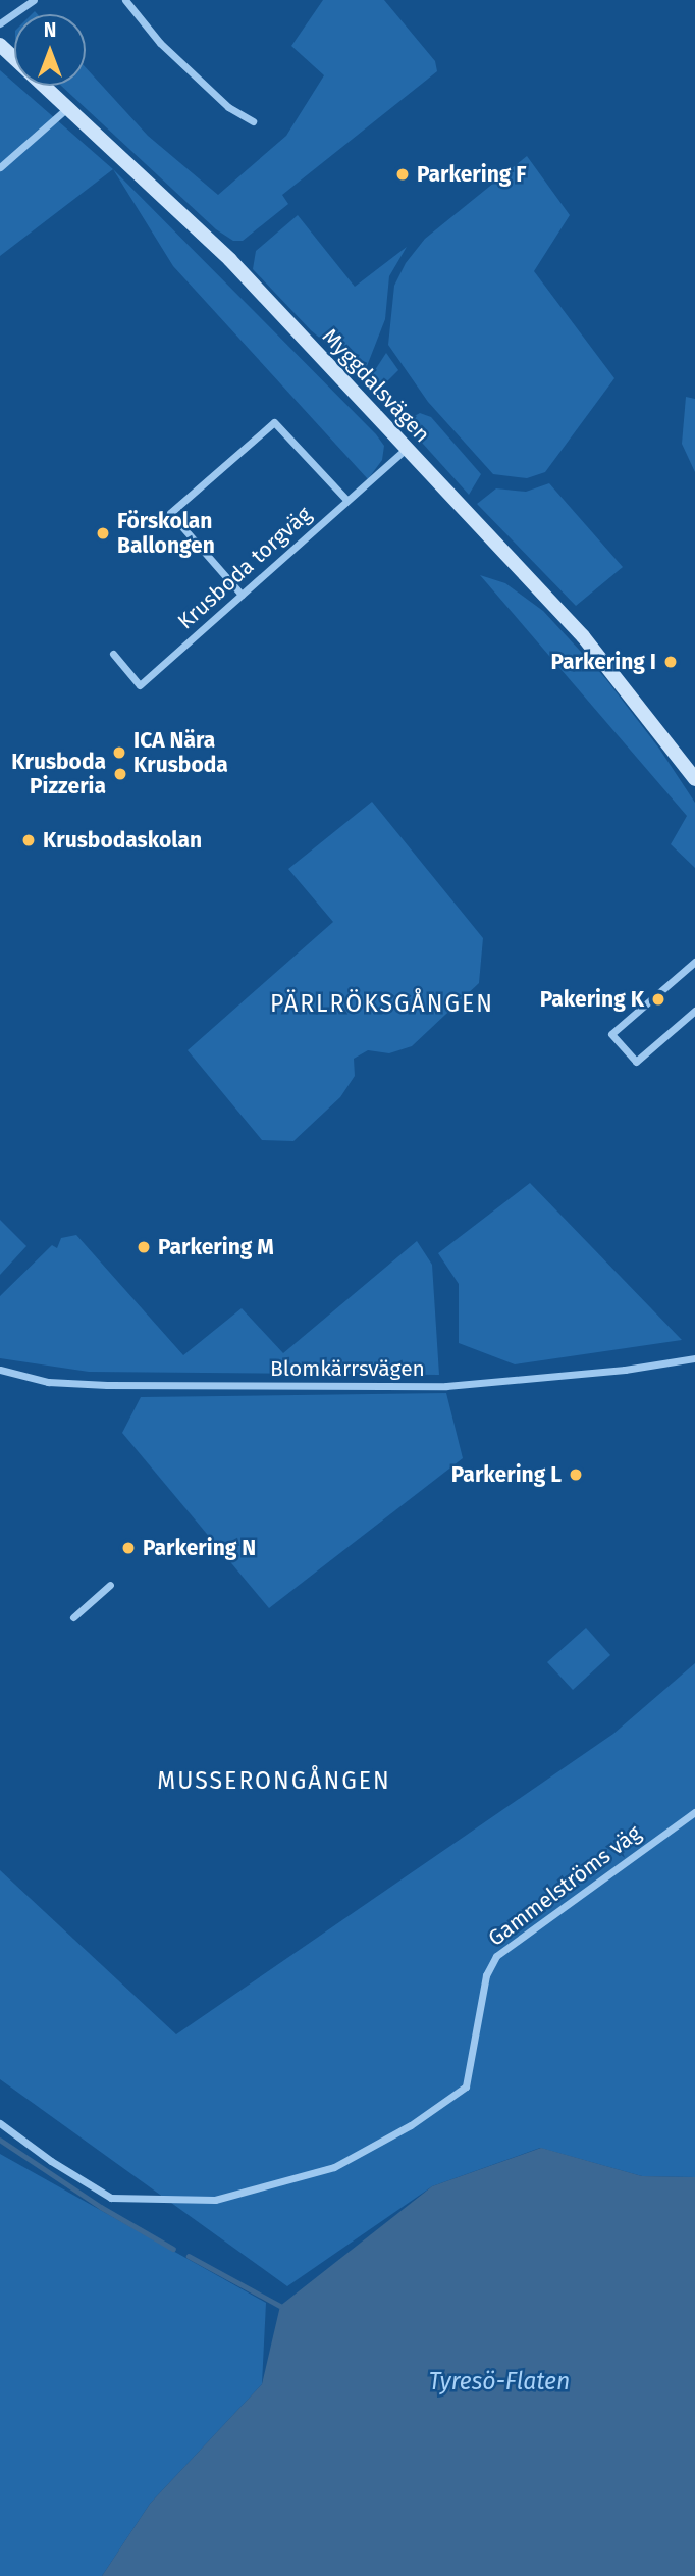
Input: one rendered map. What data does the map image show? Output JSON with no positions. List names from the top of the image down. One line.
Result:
{"streets":{"street":["Myggdalsvägen","Krusboda torgväg","Blomkärrsvägen","Gammelströms väg"]},"crossings":[["Myggdalsvägen","Krusboda torgväg"]],"districts":["PÄRLRÖKSGÅNGEN","MUSSERONGÅNGEN"],"water":["Tyresö-Flaten"],"places":["Parkering F","Förskolan Ballongen","Parkering I","ICA Nära Krusboda","Krusboda Pizzeria","Krusbodaskolan","Pakering K","Parkering M","Parkering L","Parkering N"],"north":"top"}
